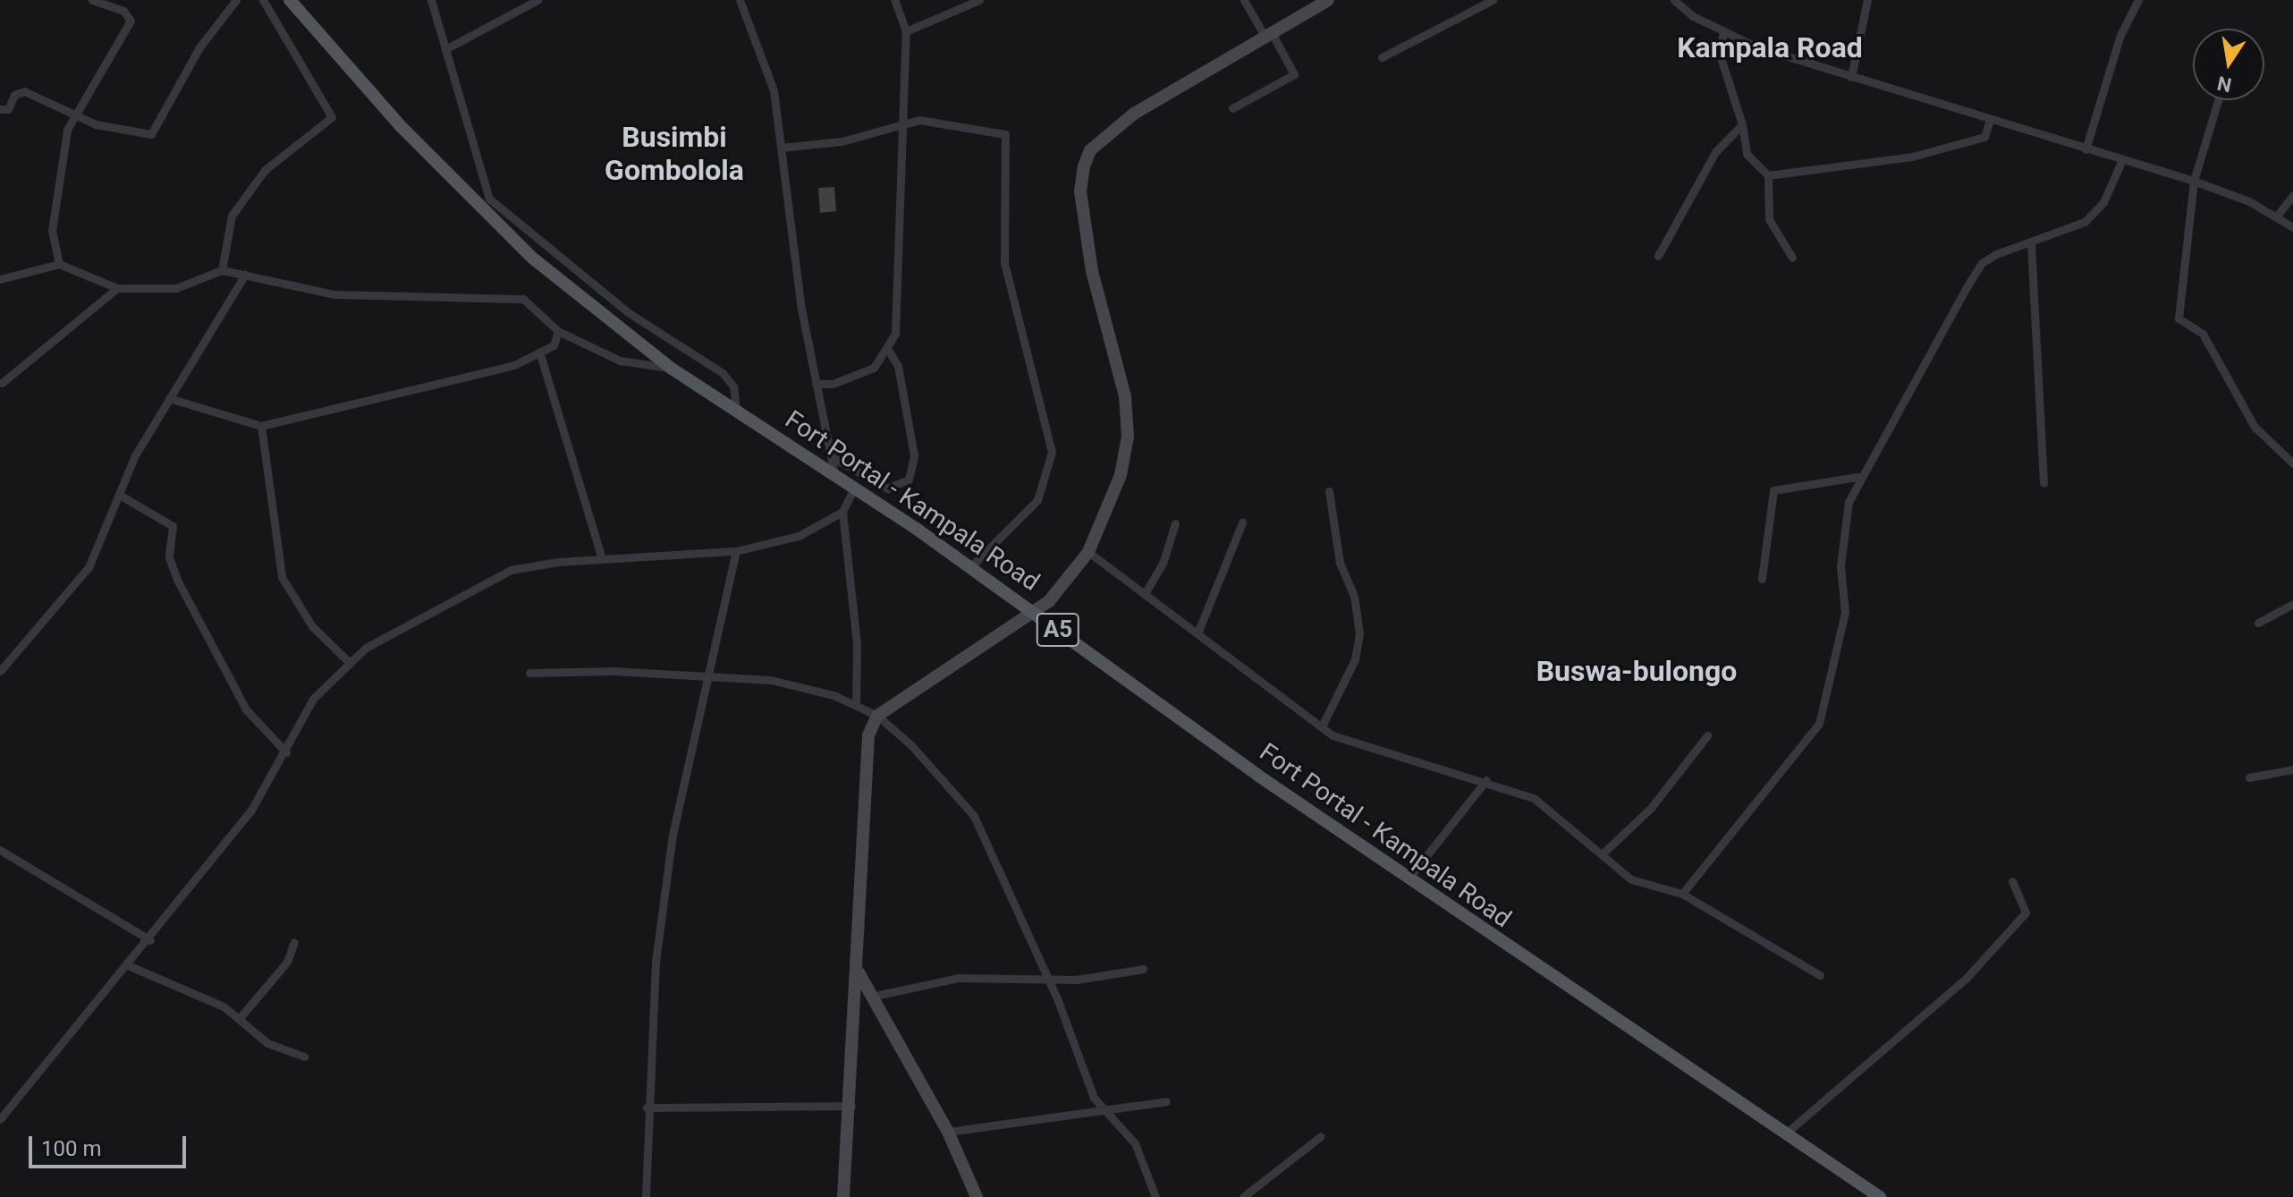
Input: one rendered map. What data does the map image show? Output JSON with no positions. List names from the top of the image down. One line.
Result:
{"streets":{"main road":["Fort Portal - Kampala Road","A5"]},"districts":["Kampala Road","Busimbi Gombolola","Buswa-bulongo"],"scale_bar":"100 m","north":"bottom"}
